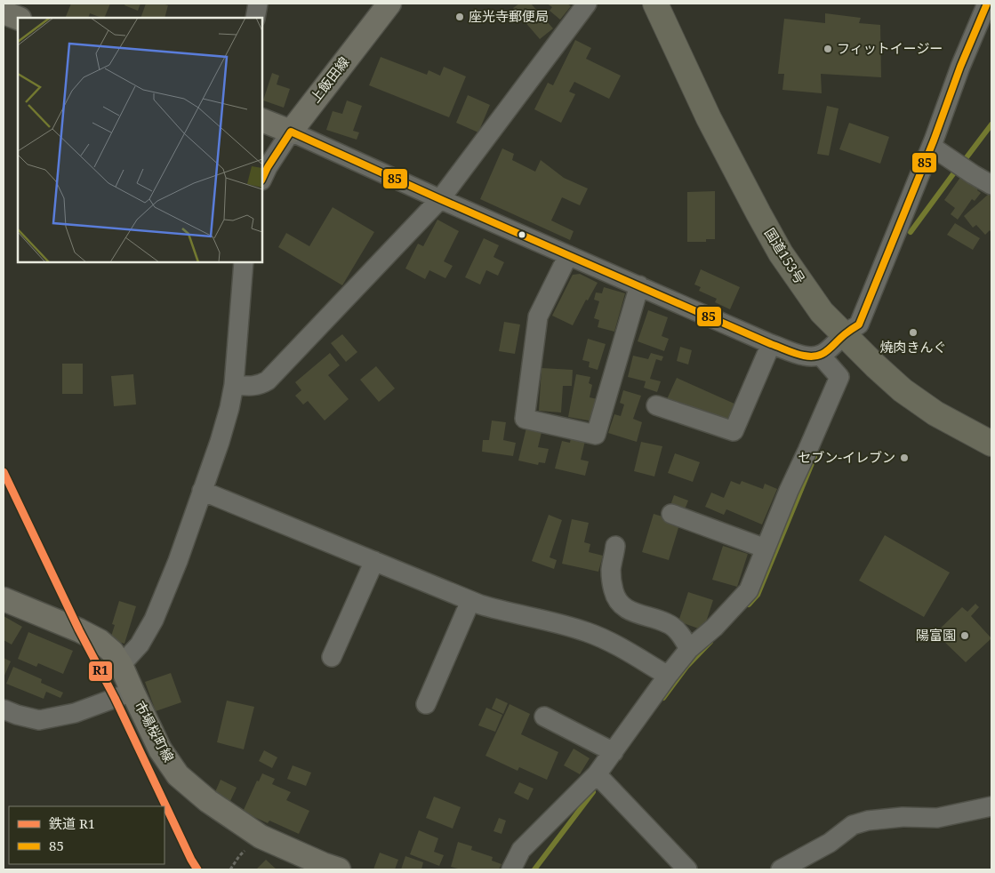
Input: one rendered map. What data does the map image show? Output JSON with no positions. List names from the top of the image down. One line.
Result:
{"streets":{"highway":["国道153号"],"main road":["上飯田線","市場桜町線"]},"places":["座光寺郵便局","フィットイージー","焼肉きんぐ","セブン-イレブン","陽富園"],"lines":["transit line 85","rail line R1"],"legend":["鉄道 R1","85"]}
